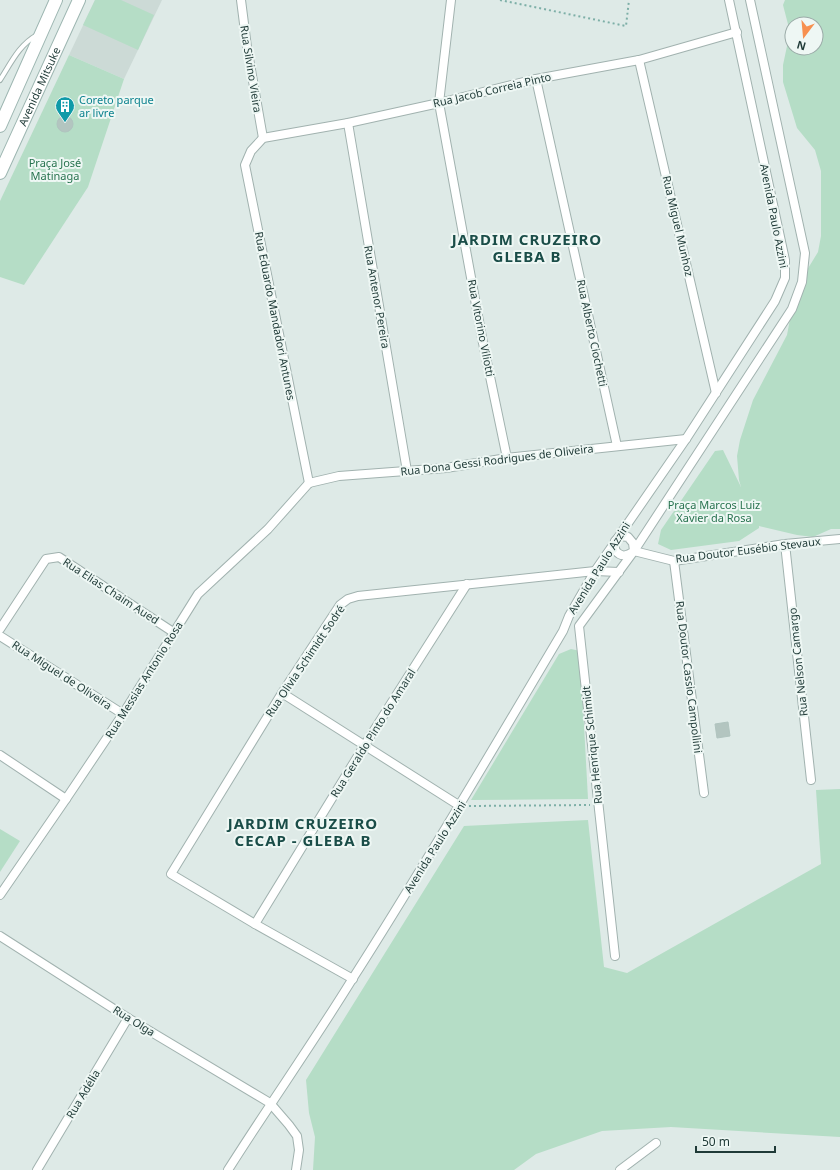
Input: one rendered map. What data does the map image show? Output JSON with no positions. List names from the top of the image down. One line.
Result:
{"streets":{"main road":["Avenida Mitsuke"],"street":["Rua Silvino Vieira","Rua Jacob Correia Pinto","Avenida Paulo Azzini","Rua Miguel Munhoz","Rua Antenor Pereira","Rua Eduardo Mandadori Antunes","Rua Vitorino Viliotti","Rua Alberto Ciochetti","Rua Dona Gessi Rodrigues de Oliveira","Rua Doutor Eusébio Stevaux","Rua Elias Chaim Aued","Rua Olivia Schimidt Sodré","Rua Nelson Camargo","Rua Miguel de Oliveira","Rua Doutor Cassio Campollini","Rua Messias Antonio Rosa","Rua Geraldo Pinto do Amaral","Rua Henrique Schimidt","Rua Olga","Rua Adélia"]},"crossings":[["Rua Silvino Vieira","Rua Jacob Correia Pinto"],["Rua Silvino Vieira","Rua Eduardo Mandadori Antunes"],["Rua Jacob Correia Pinto","Avenida Paulo Azzini"],["Rua Jacob Correia Pinto","Rua Miguel Munhoz"],["Rua Jacob Correia Pinto","Rua Antenor Pereira"],["Rua Jacob Correia Pinto","Rua Eduardo Mandadori Antunes"],["Rua Jacob Correia Pinto","Rua Vitorino Viliotti"],["Rua Jacob Correia Pinto","Rua Alberto Ciochetti"],["Avenida Paulo Azzini","Rua Miguel Munhoz"],["Avenida Paulo Azzini","Rua Dona Gessi Rodrigues de Oliveira"],["Avenida Paulo Azzini","Rua Doutor Eusébio Stevaux"],["Avenida Paulo Azzini","Rua Olivia Schimidt Sodré"],["Avenida Paulo Azzini","Rua Olga"],["Rua Antenor Pereira","Rua Dona Gessi Rodrigues de Oliveira"],["Rua Eduardo Mandadori Antunes","Rua Dona Gessi Rodrigues de Oliveira"],["Rua Eduardo Mandadori Antunes","Rua Messias Antonio Rosa"],["Rua Vitorino Viliotti","Rua Dona Gessi Rodrigues de Oliveira"],["Rua Alberto Ciochetti","Rua Dona Gessi Rodrigues de Oliveira"],["Rua Dona Gessi Rodrigues de Oliveira","Rua Messias Antonio Rosa"],["Rua Doutor Eusébio Stevaux","Rua Nelson Camargo"],["Rua Doutor Eusébio Stevaux","Rua Doutor Cassio Campollini"],["Rua Elias Chaim Aued","Rua Messias Antonio Rosa"],["Rua Olivia Schimidt Sodré","Rua Geraldo Pinto do Amaral"],["Rua Miguel de Oliveira","Rua Messias Antonio Rosa"],["Rua Olga","Rua Adélia"]],"districts":["JARDIM CRUZEIRO GLEBA B","JARDIM CRUZEIRO CECAP - GLEBA B"],"parks":["Praça José Matinaga","Praça Marcos Luiz Xavier da Rosa"],"places":{"building":["Coreto parque ar livre"]},"scale_bar":"50 m","north":"bottom"}
